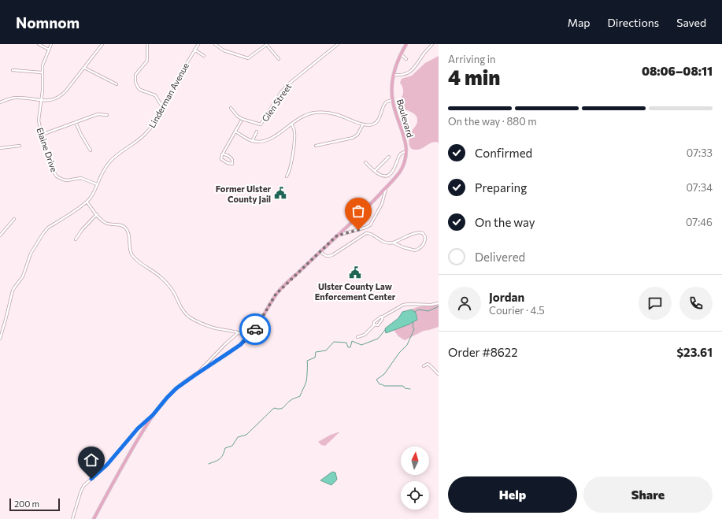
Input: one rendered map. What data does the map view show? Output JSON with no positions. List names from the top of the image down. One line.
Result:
{"streets":{"main road":["Boulevard"],"street":["Linderman Avenue","Glen Street","Elaine Drive"]},"crossings":[["Linderman Avenue","Elaine Drive"]],"places":{"public building":["Former Ulster County Jail","Ulster County Law Enforcement Center"]},"scale_bar":"200 m","north":"top","page":{"header":"Nomnom","nav":["Map","Directions","Saved"],"heading":["4 min","Arriving in","08:06–08:11"],"panel":["Jordan","Courier · 4.5","Order #8622","$23.61"],"bar":"On the way · 880 m","list":[["Confirmed","07:33"],["Preparing","07:34"],["On the way","07:46"],"Delivered"],"buttons":["Help","Share"],"scale":"200 m"}}
